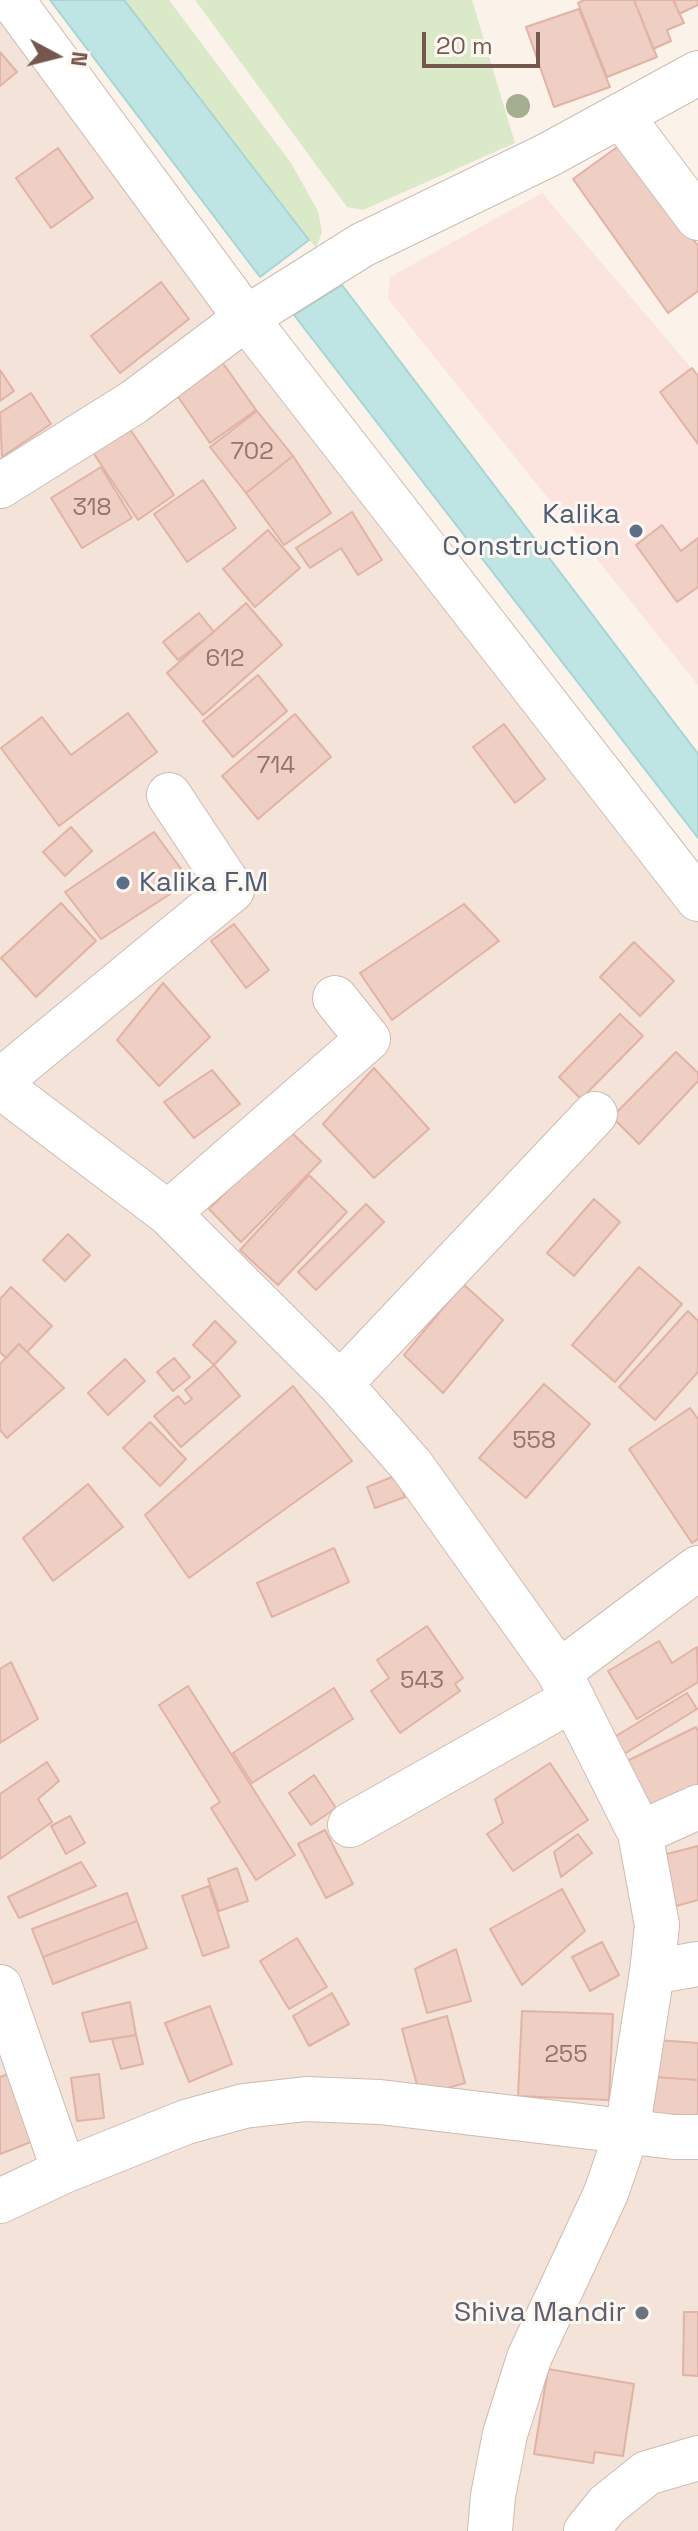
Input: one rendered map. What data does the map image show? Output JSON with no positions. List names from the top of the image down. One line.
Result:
{"places":["Kalika Construction","Kalika F.M","Shiva Mandir"],"house_numbers":["702","318","612","714","558","543","255"],"scale_bar":"20 m","north":"right"}
